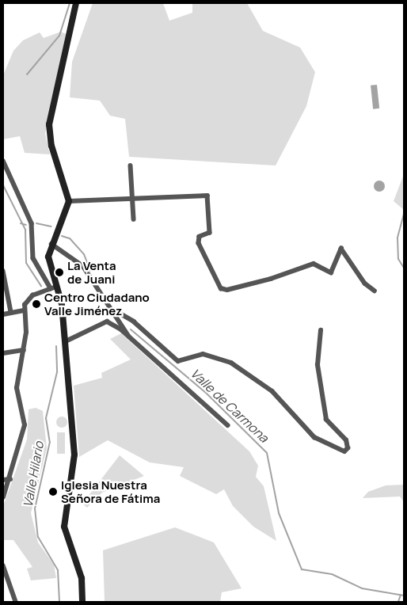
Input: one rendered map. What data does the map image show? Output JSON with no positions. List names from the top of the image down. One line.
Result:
{"water":["Valle de Carmona","Valle Hilario"],"places":["La Venta de Juani","Centro Ciudadano Valle Jiménez","Iglesia Nuestra Señora de Fátima"]}
